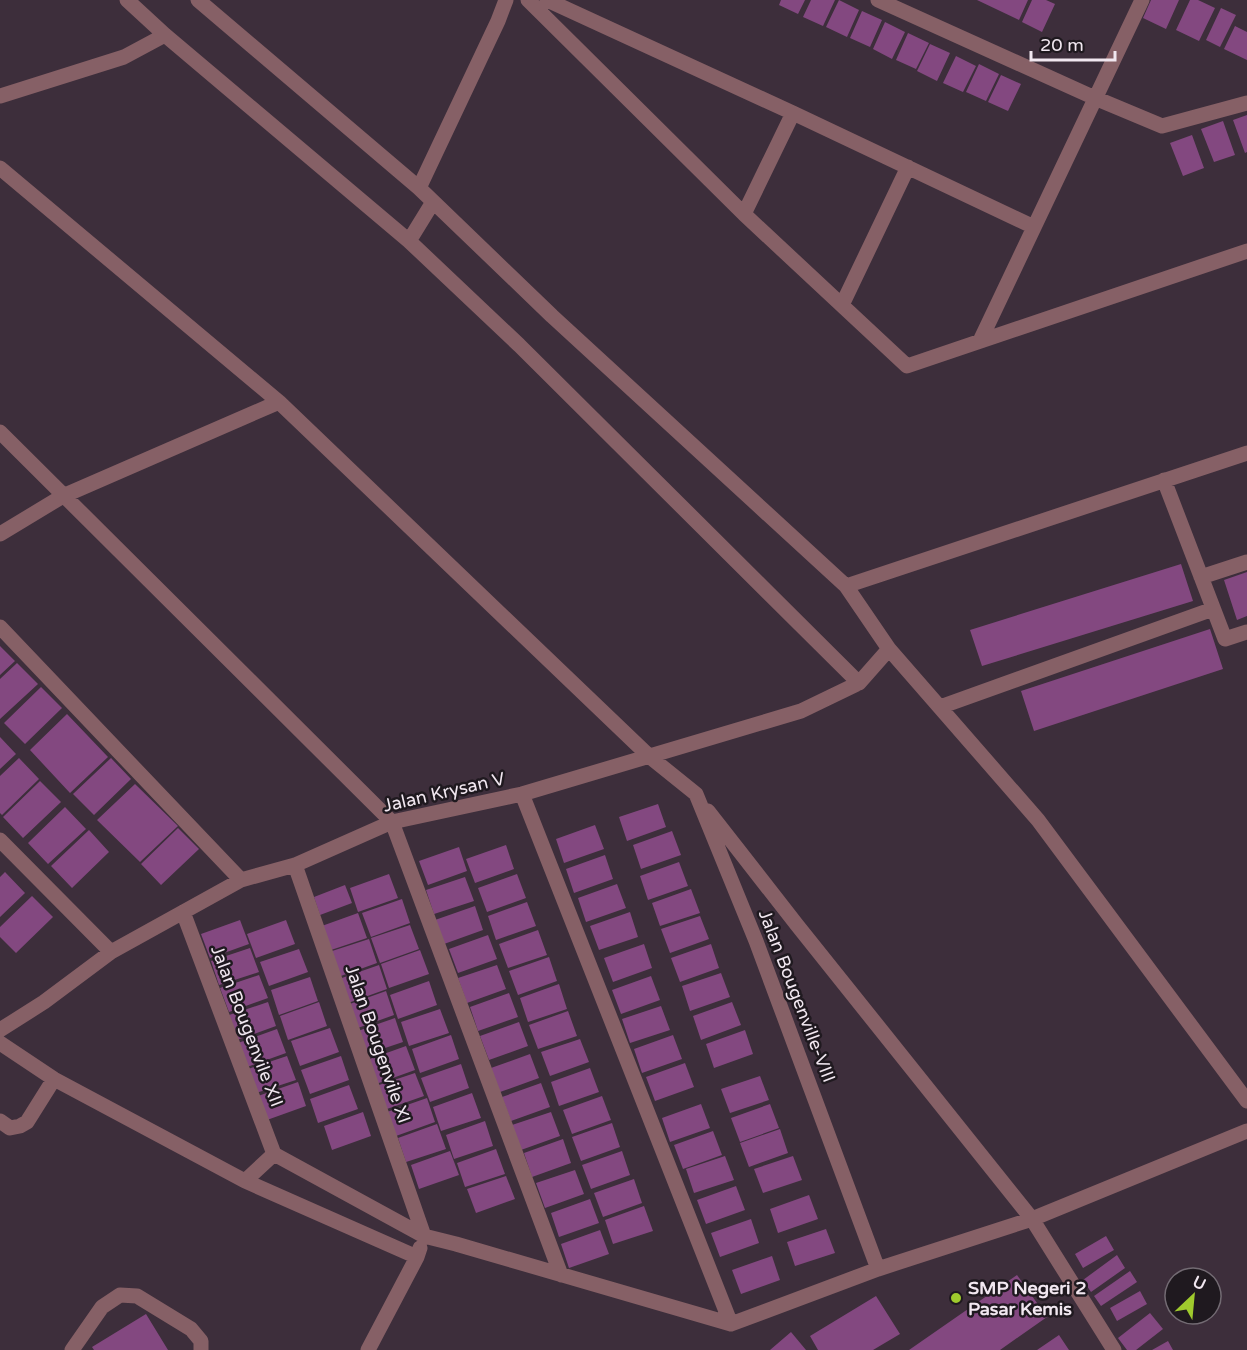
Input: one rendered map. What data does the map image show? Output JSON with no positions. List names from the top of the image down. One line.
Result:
{"streets":{"street":["Jalan Krysan V","Jalan Bougenville-VIII","Jalan Bougenvile XII","Jalan Bougenvile XI"]},"crossings":[["Jalan Krysan V","Jalan Bougenville-VIII"],["Jalan Krysan V","Jalan Bougenvile XII"],["Jalan Krysan V","Jalan Bougenvile XI"]],"places":["SMP Negeri 2 Pasar Kemis"],"scale_bar":"20 m","north":"top right"}
